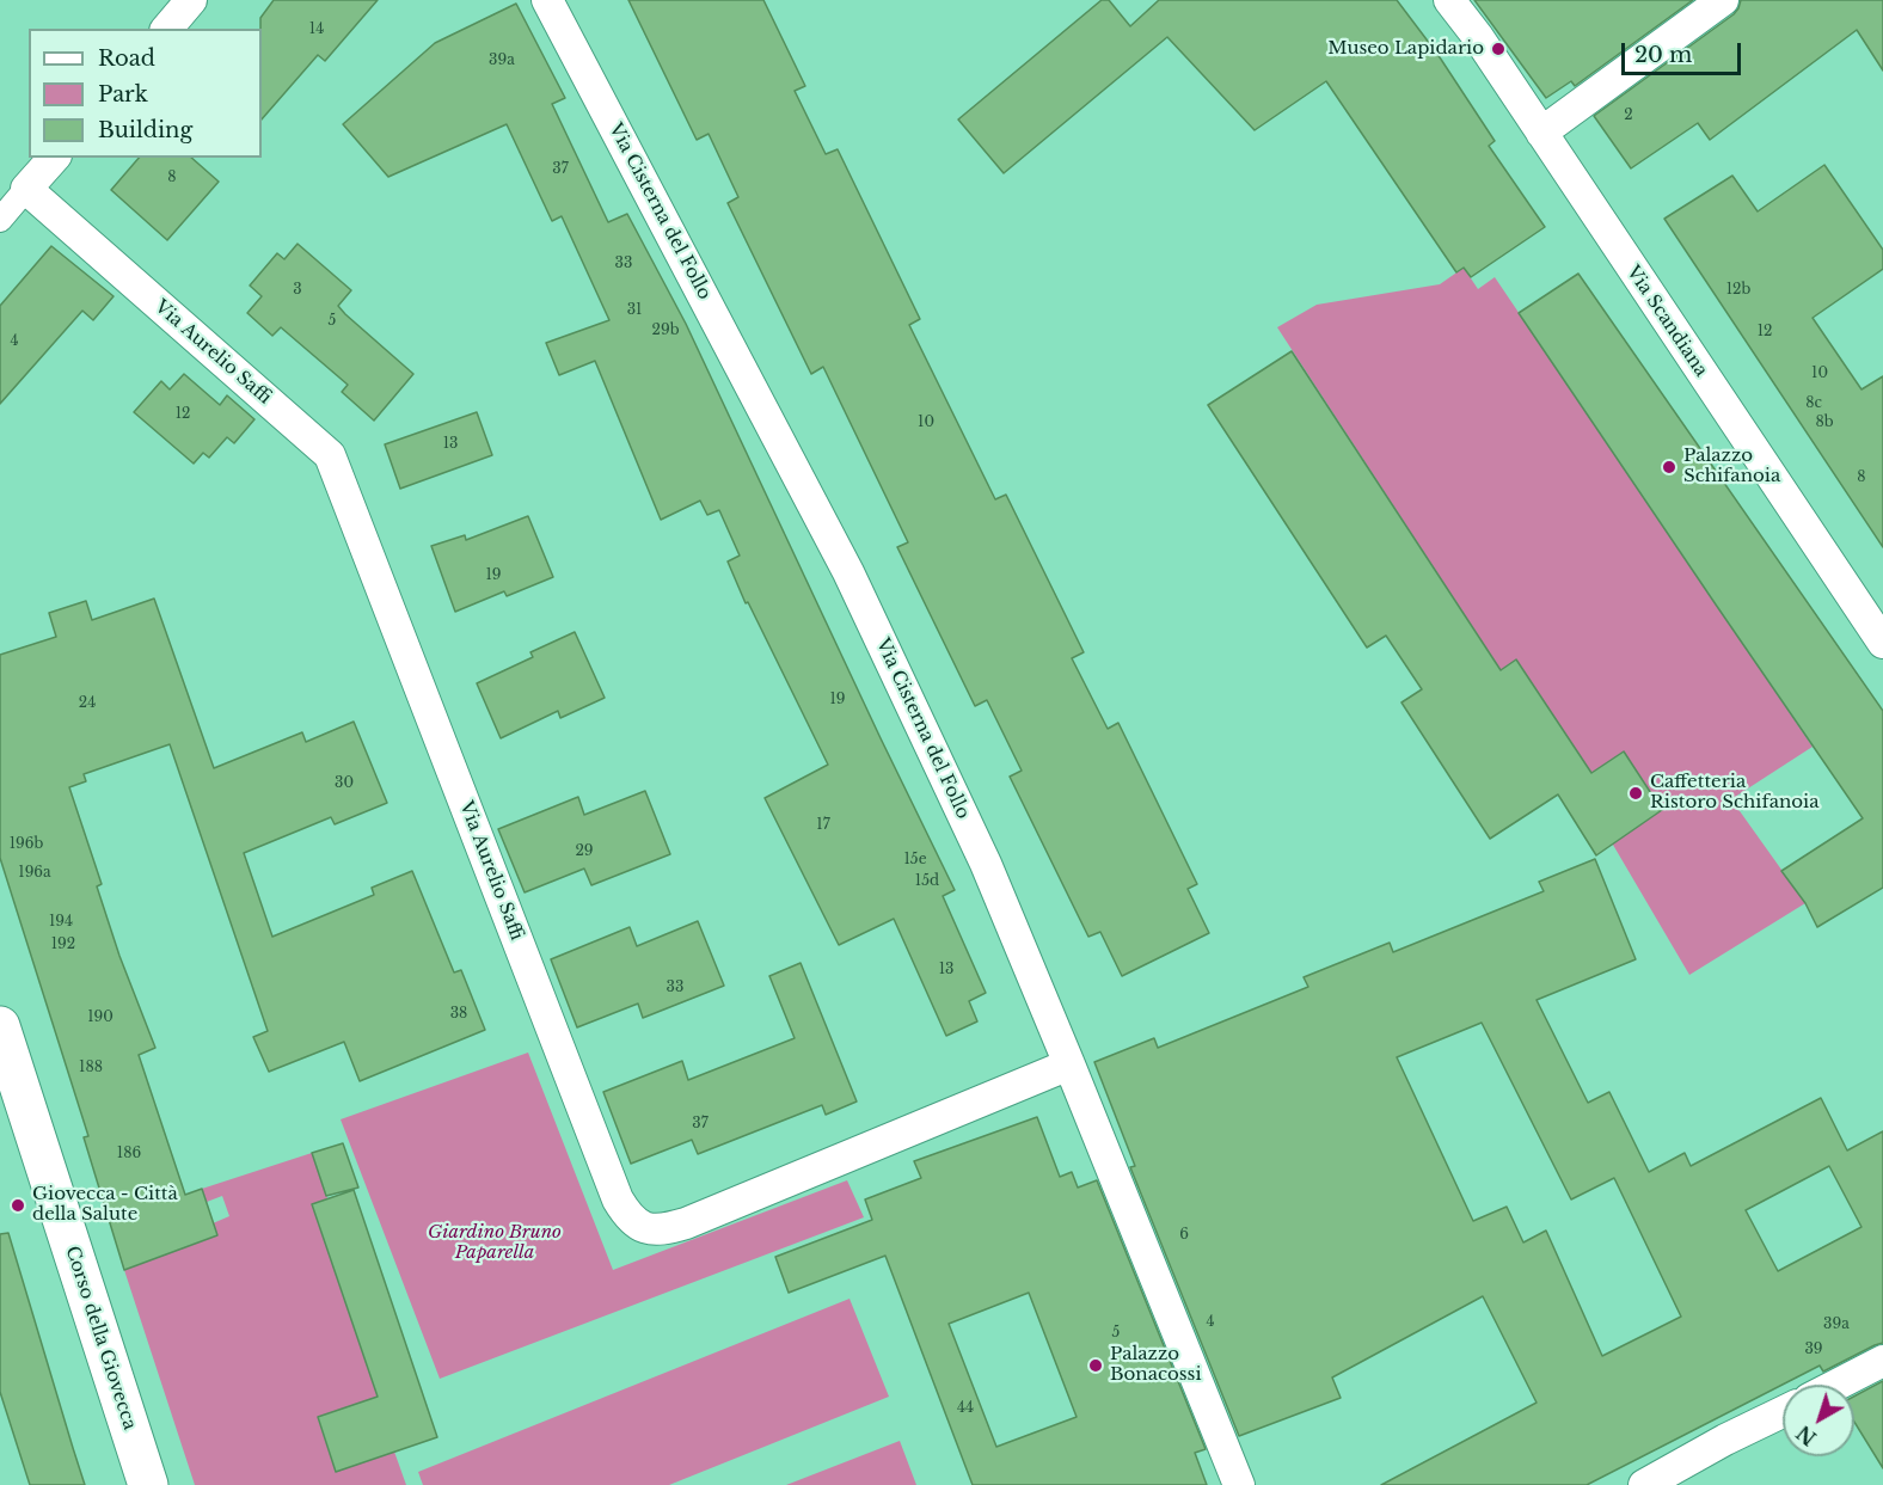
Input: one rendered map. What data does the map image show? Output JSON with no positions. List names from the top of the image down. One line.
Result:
{"streets":{"street":["Via Cisterna del Follo","Via Scandiana","Via Aurelio Saffi","Corso della Giovecca"]},"crossings":[["Via Cisterna del Follo","Via Aurelio Saffi"]],"parks":["Giardino Bruno Paparella"],"places":["Museo Lapidario","Palazzo Schifanoia","Caffetteria Ristoro Schifanoia","Giovecca - Città della Salute","Palazzo Bonacossi"],"house_numbers":["14","39a","2","37","8","33","3","12b","31","5","29b","12","4","10","8c","12","10","8b","13","8","19","19","24","30","17","196b","29","15e","196a","15d","194","192","13","33","38","190","188","37","186","6","4","39a","5","39","44"],"legend":["Road","Park","Building"],"scale_bar":"20 m","north":"bottom left"}
